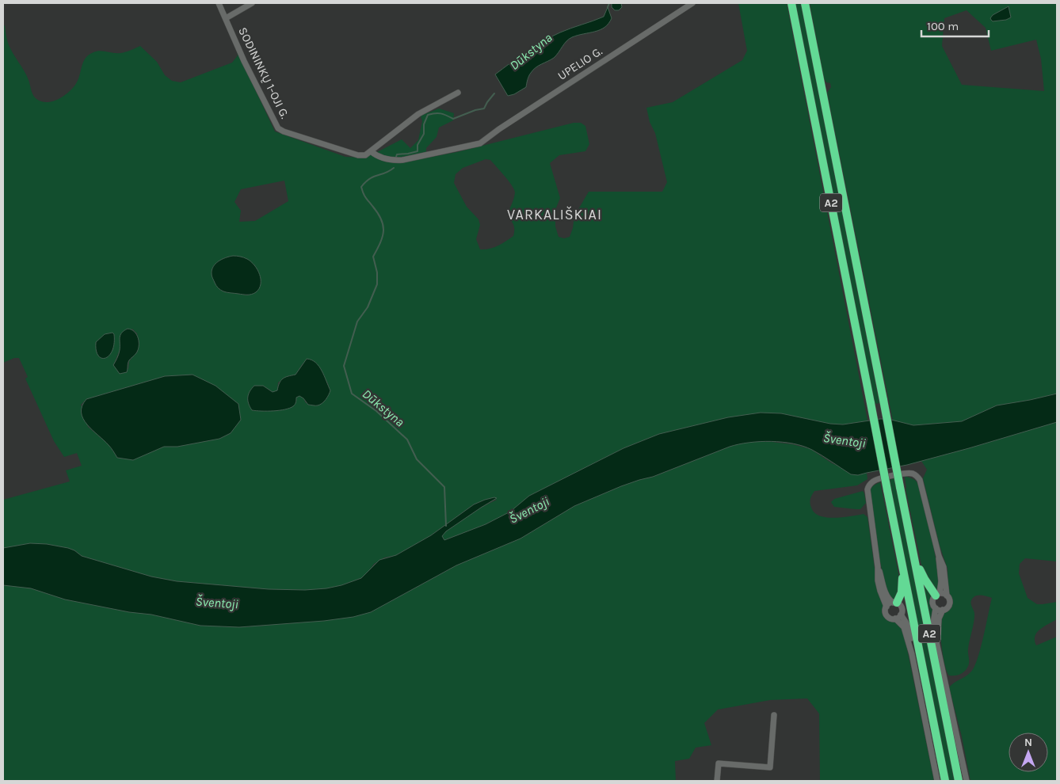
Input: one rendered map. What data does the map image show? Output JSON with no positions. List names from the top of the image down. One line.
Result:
{"streets":{"highway":["A2"],"street":["UPELIO G.","SODININKŲ 1-OJI G."]},"crossings":[["UPELIO G.","SODININKŲ 1-OJI G."]],"districts":["VARKALIŠKIAI"],"water":["Dūkstyna","Šventoji"],"scale_bar":"100 m","north":"top"}
